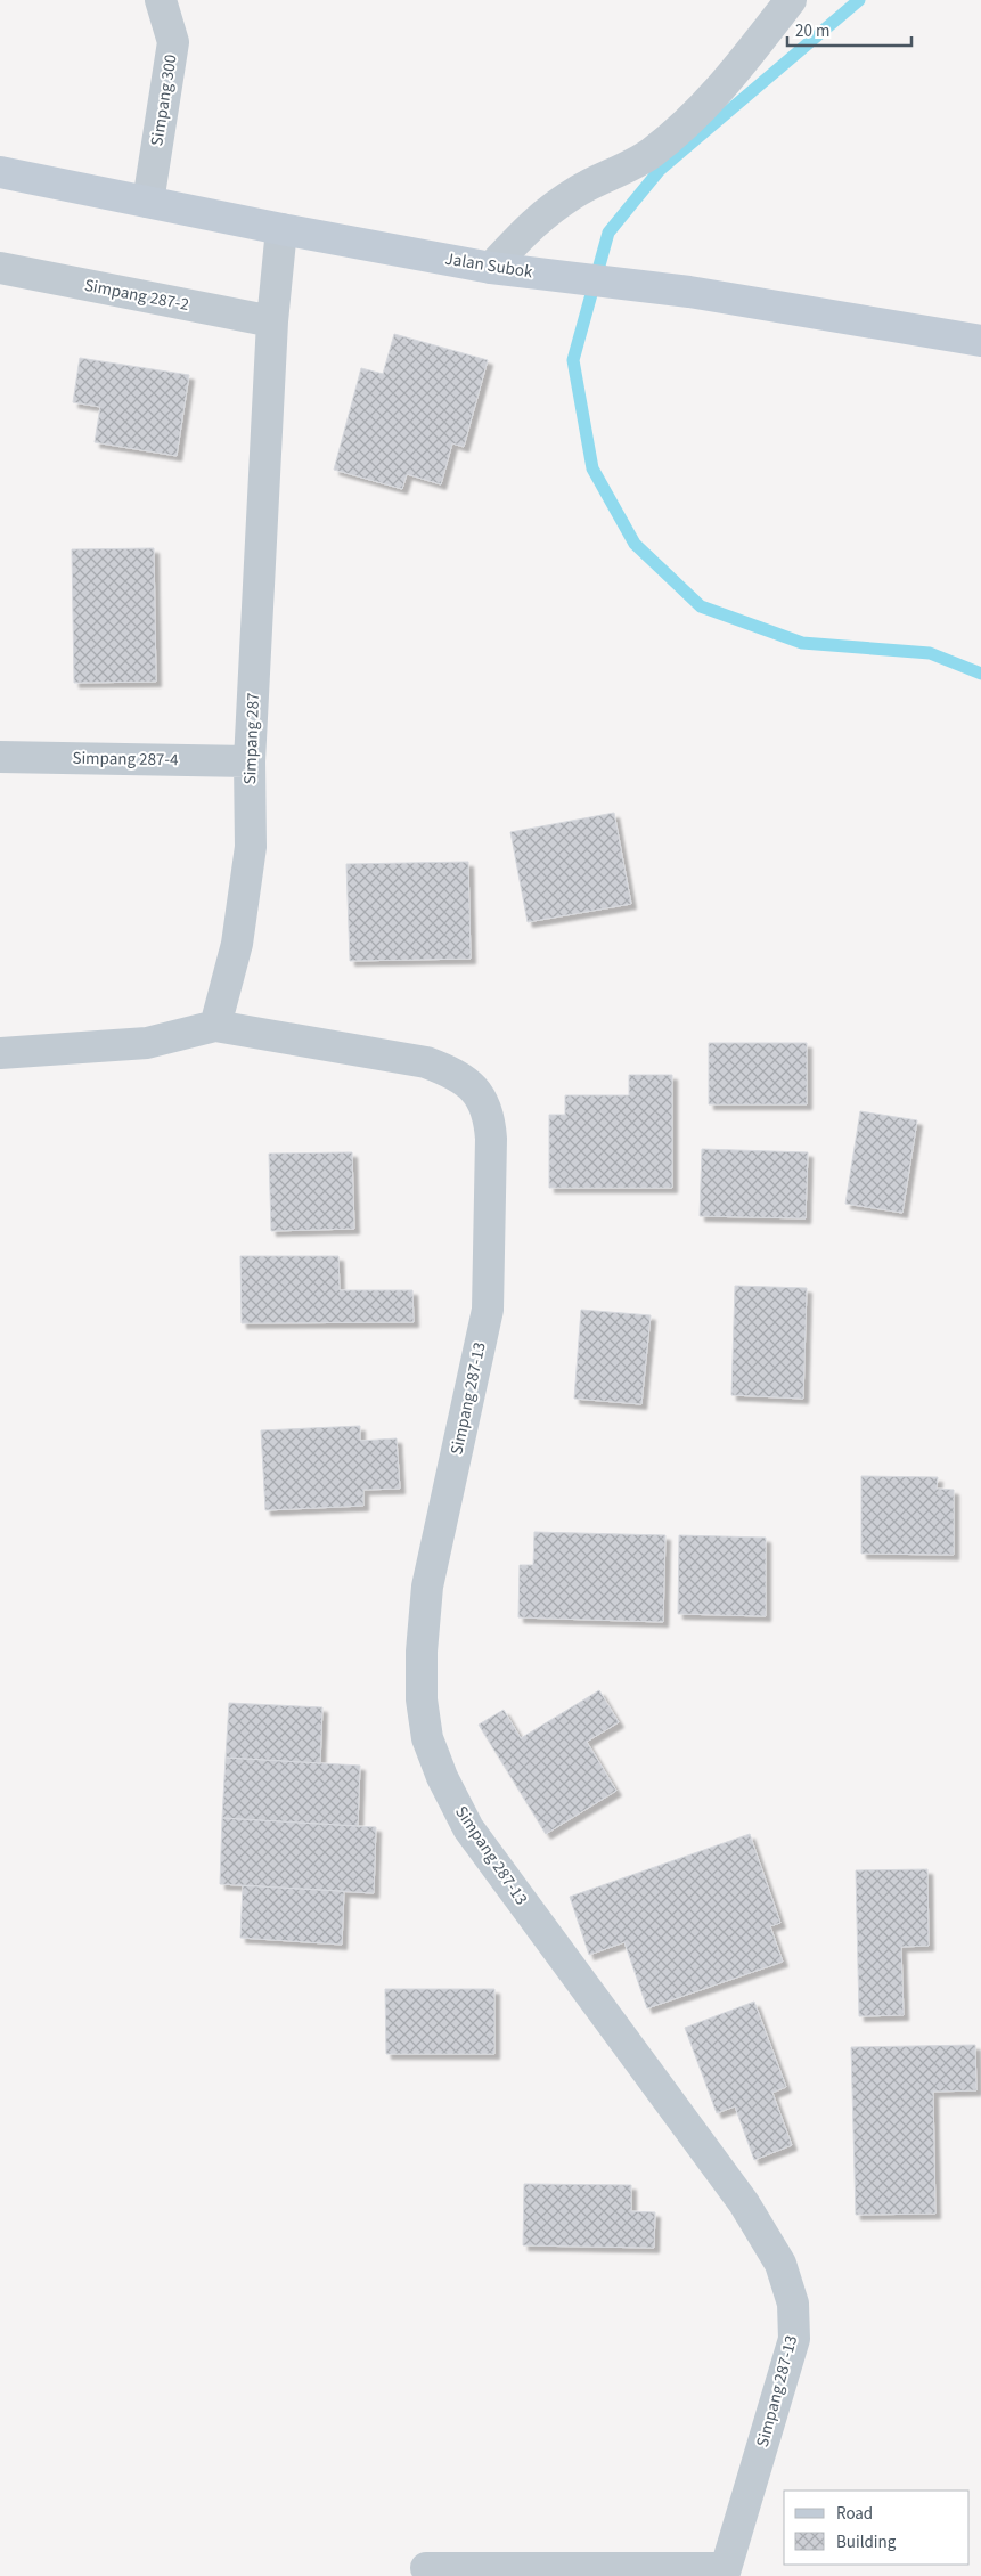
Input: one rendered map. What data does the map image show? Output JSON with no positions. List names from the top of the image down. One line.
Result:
{"streets":{"main road":["Jalan Subok"],"street":["Simpang 300","Simpang 287-2","Simpang 287","Simpang 287-4","Simpang 287-13"]},"crossings":[["Simpang 300","Jalan Subok"],["Jalan Subok","Simpang 287"],["Simpang 287-2","Simpang 287"],["Simpang 287","Simpang 287-4"],["Simpang 287","Simpang 287-13"]],"legend":["Road","Building"],"scale_bar":"20 m"}
